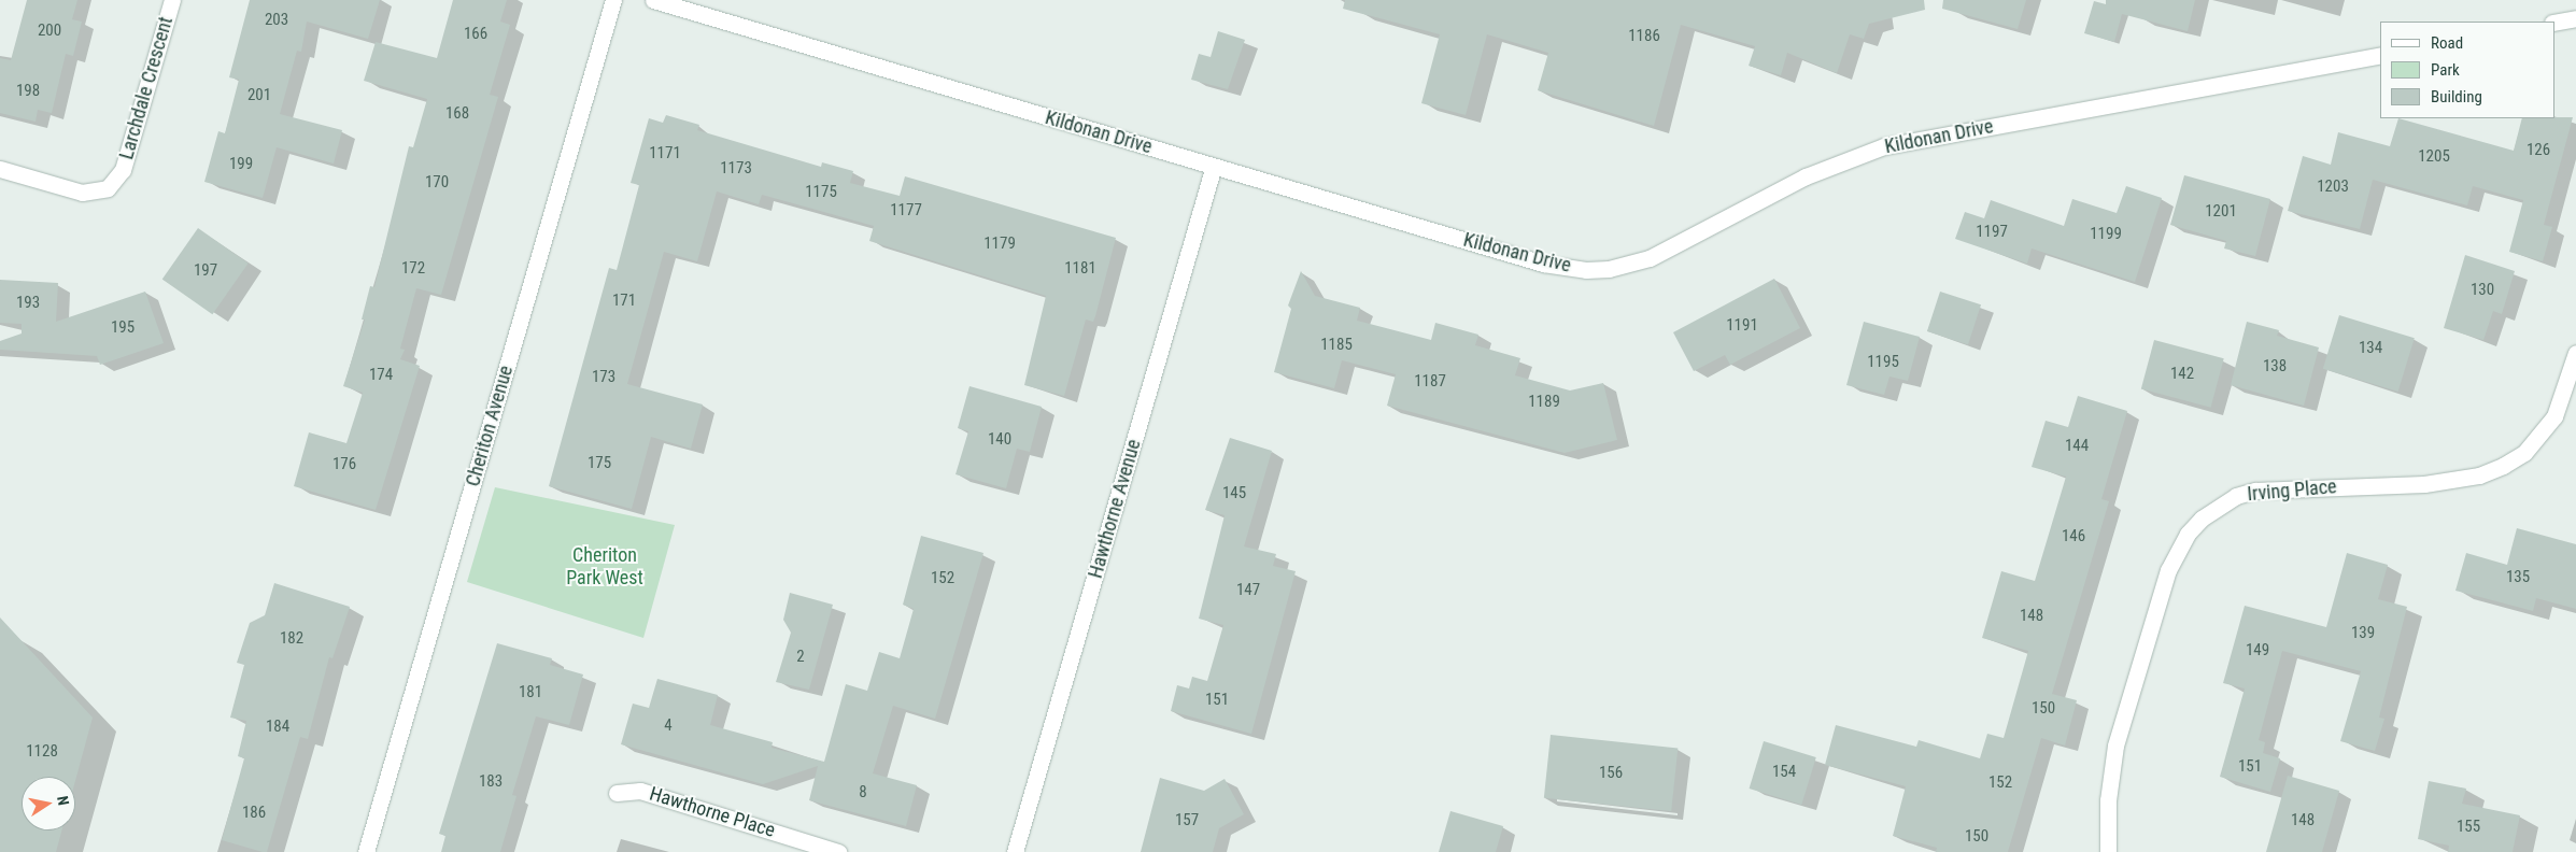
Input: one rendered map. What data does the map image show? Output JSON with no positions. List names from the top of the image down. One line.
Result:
{"streets":{"street":["Larchdale Crescent","Kildonan Drive","Cheriton Avenue","Irving Place","Hawthorne Avenue","Hawthorne Place"]},"crossings":[["Kildonan Drive","Hawthorne Avenue"]],"parks":["Cheriton Park West"],"house_numbers":["203","200","166","1186","198","201","168","126","1171","1205","199","1173","170","1203","1175","1177","1201","1197","1199","1179","172","1181","197","130","171","193","1191","195","1185","134","1195","138","142","174","173","1187","1189","140","144","175","176","145","146","135","152","147","148","139","182","149","2","181","151","150","4","184","1128","151","154","156","183","152","8","186","157","148","155","150"],"legend":["Road","Park","Building"],"north":"right"}
